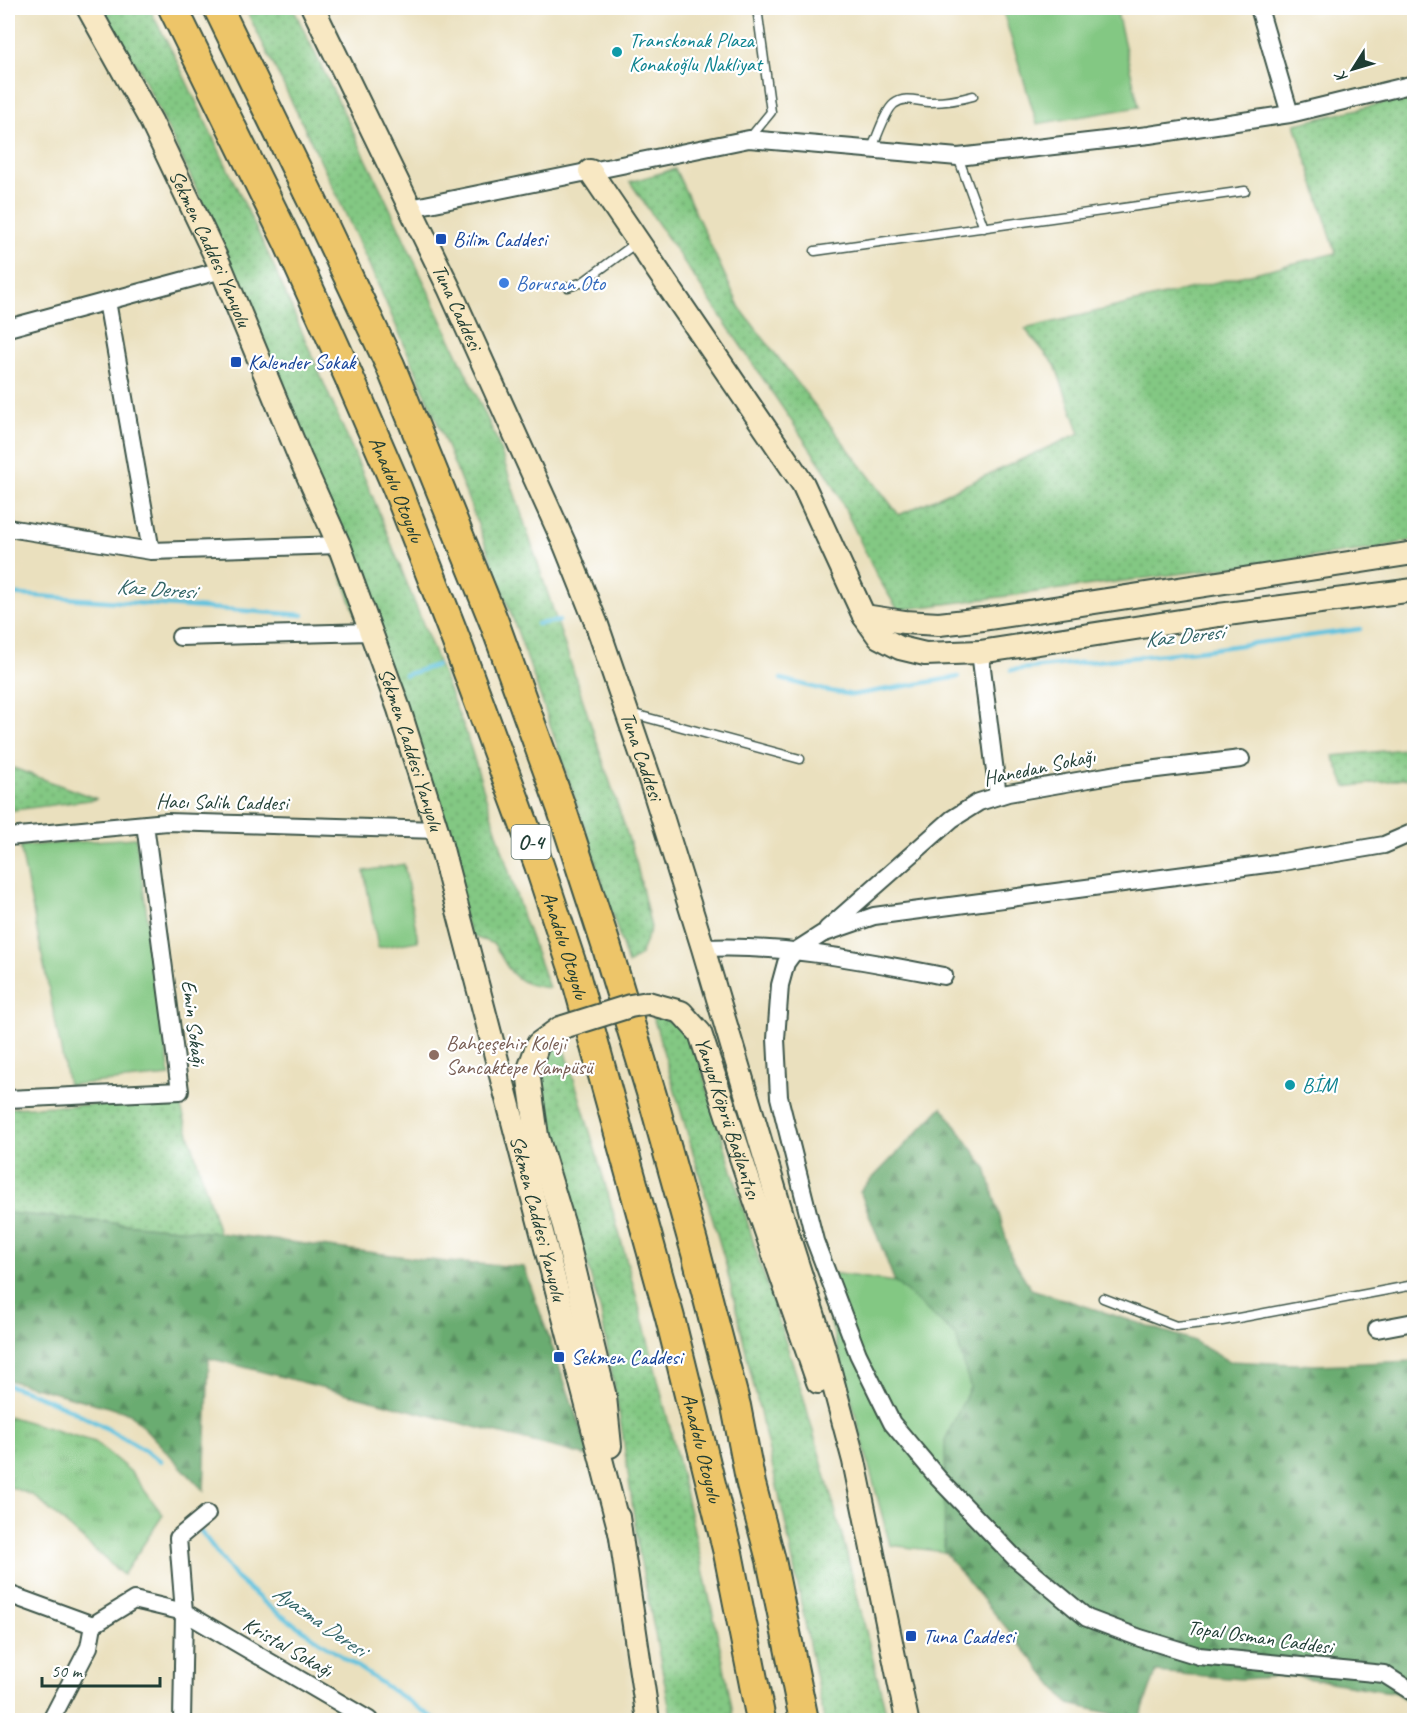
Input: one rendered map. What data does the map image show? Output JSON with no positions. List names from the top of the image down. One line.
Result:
{"streets":{"highway":["Anadolu Otoyolu","O-4"],"main road":["Sekmen Caddesi Yanyolu","Tuna Caddesi","Yanyol Köprü Bağlantısı"],"street":["Hanedan Sokağı","Hacı Salih Caddesi","Emin Sokağı","Topal Osman Caddesi","Kristal Sokağı"]},"crossings":[["Sekmen Caddesi Yanyolu","Hacı Salih Caddesi"],["Sekmen Caddesi Yanyolu","Yanyol Köprü Bağlantısı"],["Tuna Caddesi","Yanyol Köprü Bağlantısı"],["Hacı Salih Caddesi","Emin Sokağı"]],"water":["Kaz Deresi","Ayazma Deresi"],"places":{"other":["Transkonak Plaza Konakoğlu Nakliyat","Borusan Oto","Bahçeşehir Koleji Sancaktepe Kampüsü","BİM"],"transit":["Bilim Caddesi","Kalender Sokak","Sekmen Caddesi","Tuna Caddesi"]},"scale_bar":"50 m","north":"bottom left"}
